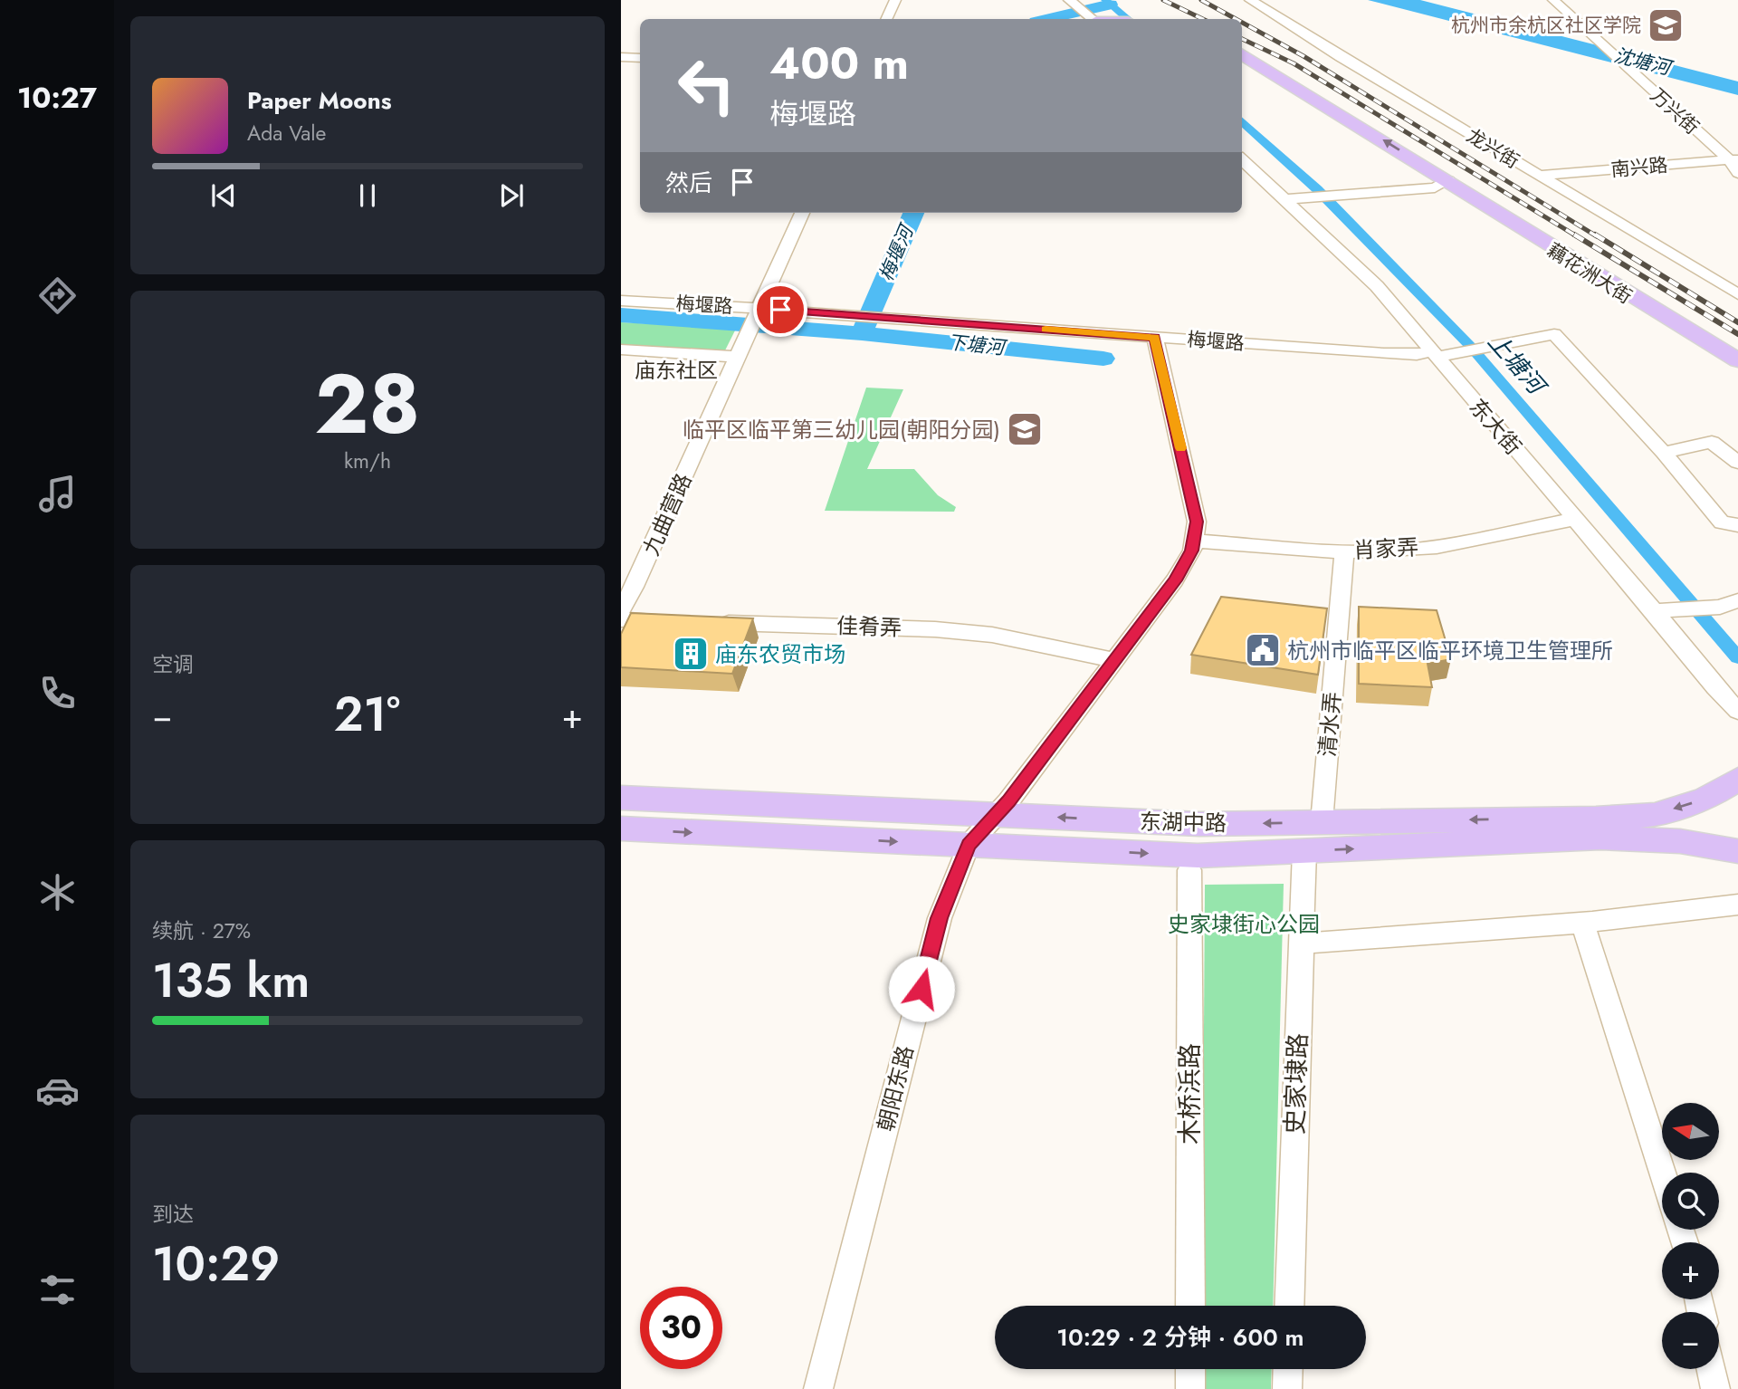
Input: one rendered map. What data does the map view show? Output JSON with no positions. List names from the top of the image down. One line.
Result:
{"streets":{"main road":["藕花洲大街","东湖中路"],"street":["万兴街","龙兴街","南兴路","梅堰路","东大街","九曲营路","肖家弄","佳肴弄","清水弄","史家埭路","朝阳东路","木桥浜路"]},"crossings":[["万兴街","南兴路"],["龙兴街","南兴路"],["梅堰路","东大街"],["梅堰路","九曲营路"],["梅堰路","朝阳东路"],["东大街","肖家弄"],["肖家弄","清水弄"],["肖家弄","朝阳东路"],["佳肴弄","朝阳东路"],["清水弄","东湖中路"],["东湖中路","史家埭路"],["东湖中路","朝阳东路"]],"districts":["庙东社区"],"water":["沈塘河","梅堰河","下塘河","上塘河"],"parks":["史家埭街心公园"],"places":{"school or university":["杭州市余杭区社区学院","临平区临平第三幼儿园(朝阳分园)"],"public building":["杭州市临平区临平环境卫生管理所"],"building":["庙东农贸市场"]},"north":"left","page":{"tabs":"10:27","turn":["400 m","梅堰路"],"song":["Paper Moons","Ada Vale"],"then":"然后","tile":[["28","km/h"],"空调",["续航 · 27%","135 km"],["到达","10:29"]],"heat":["−","21°","+"],"map_buttons":["+","−"],"limit":"30","trip":"10:29 · 2 分钟 · 600 m"}}
